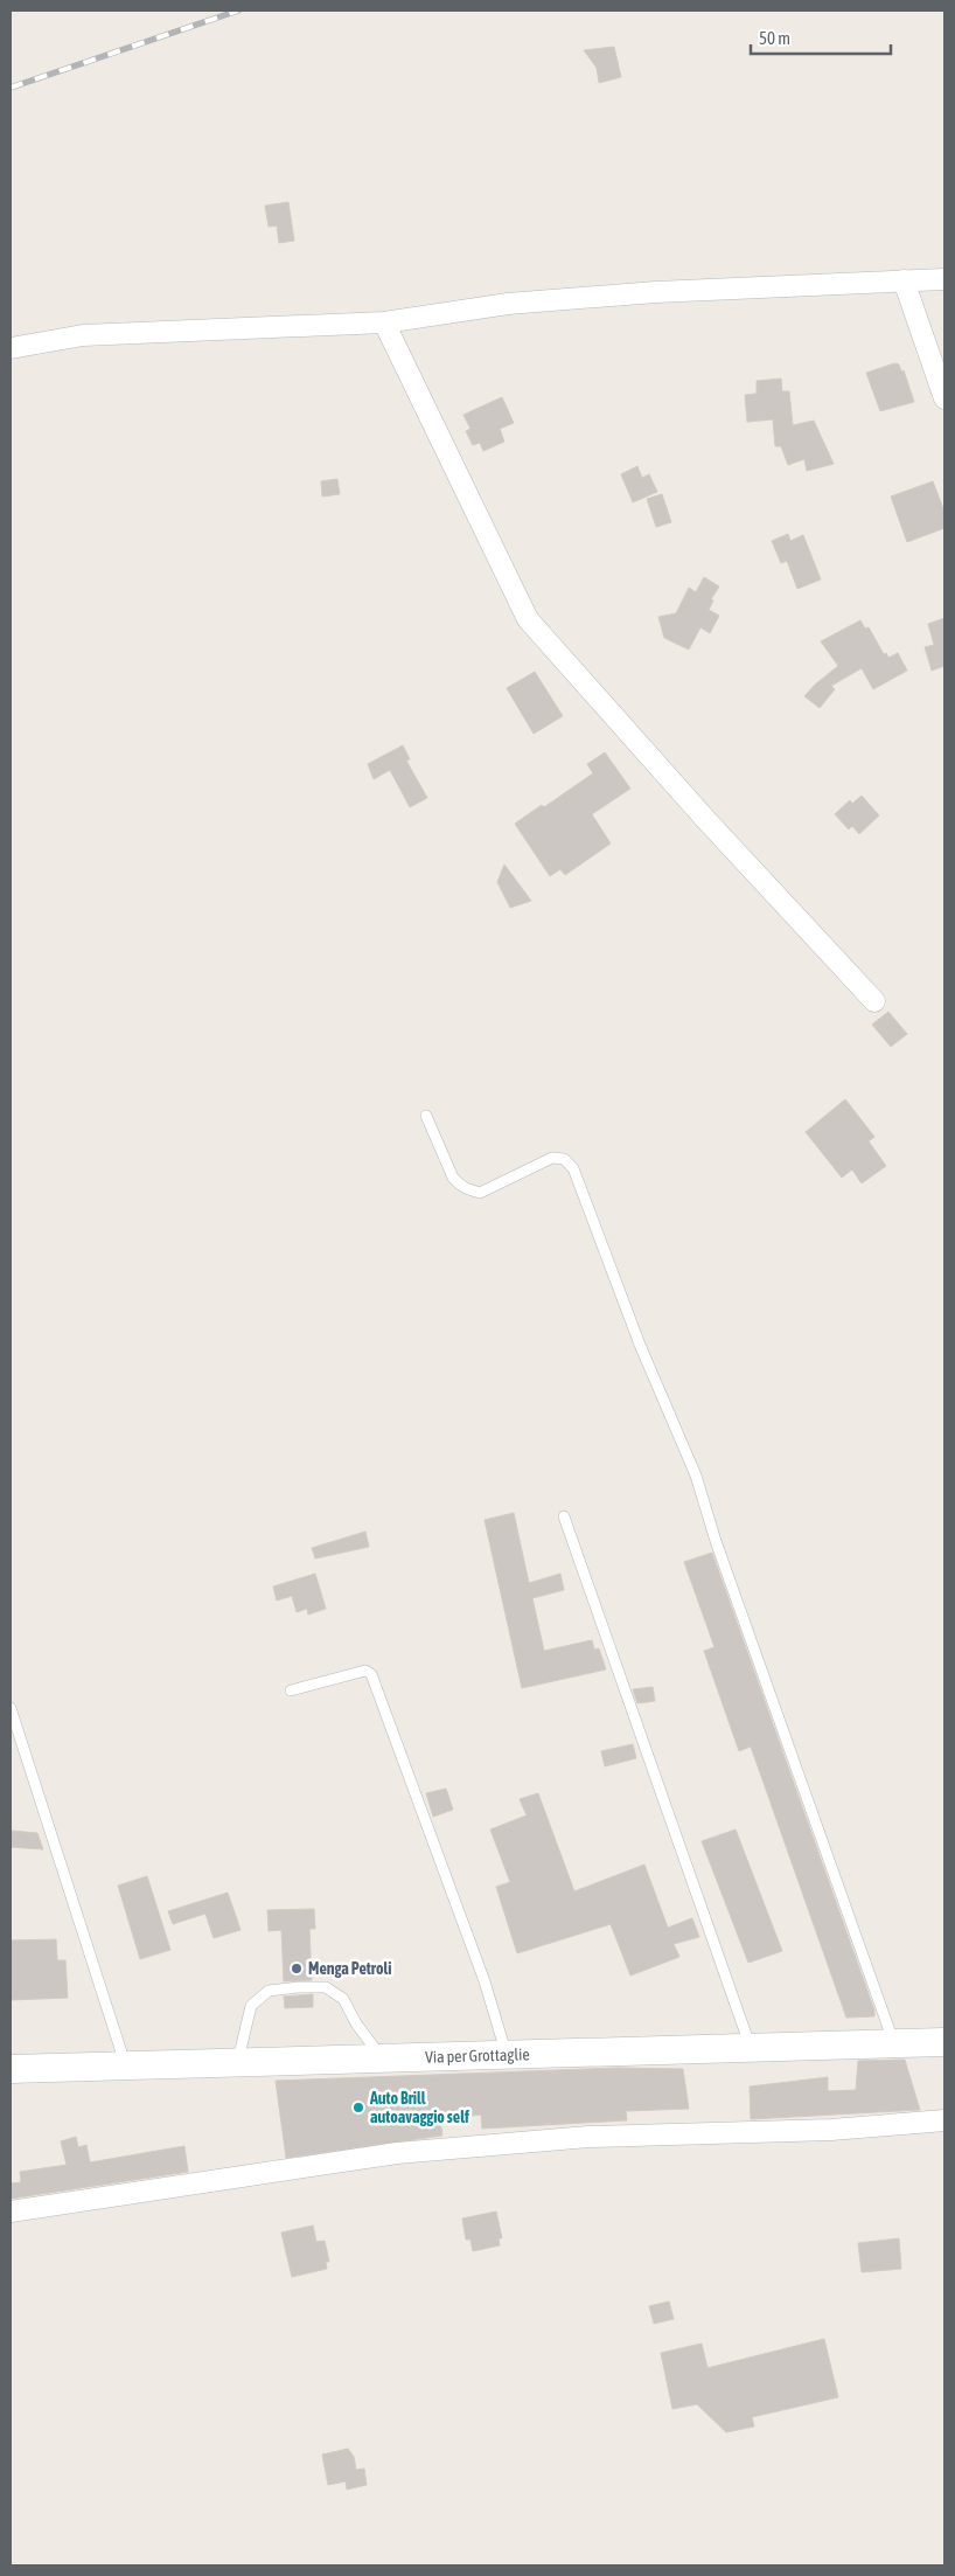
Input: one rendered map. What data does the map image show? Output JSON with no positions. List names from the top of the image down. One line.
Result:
{"streets":{"street":["Via per Grottaglie"]},"places":["Menga Petroli","Auto Brill autoavaggio self"],"scale_bar":"50 m"}
